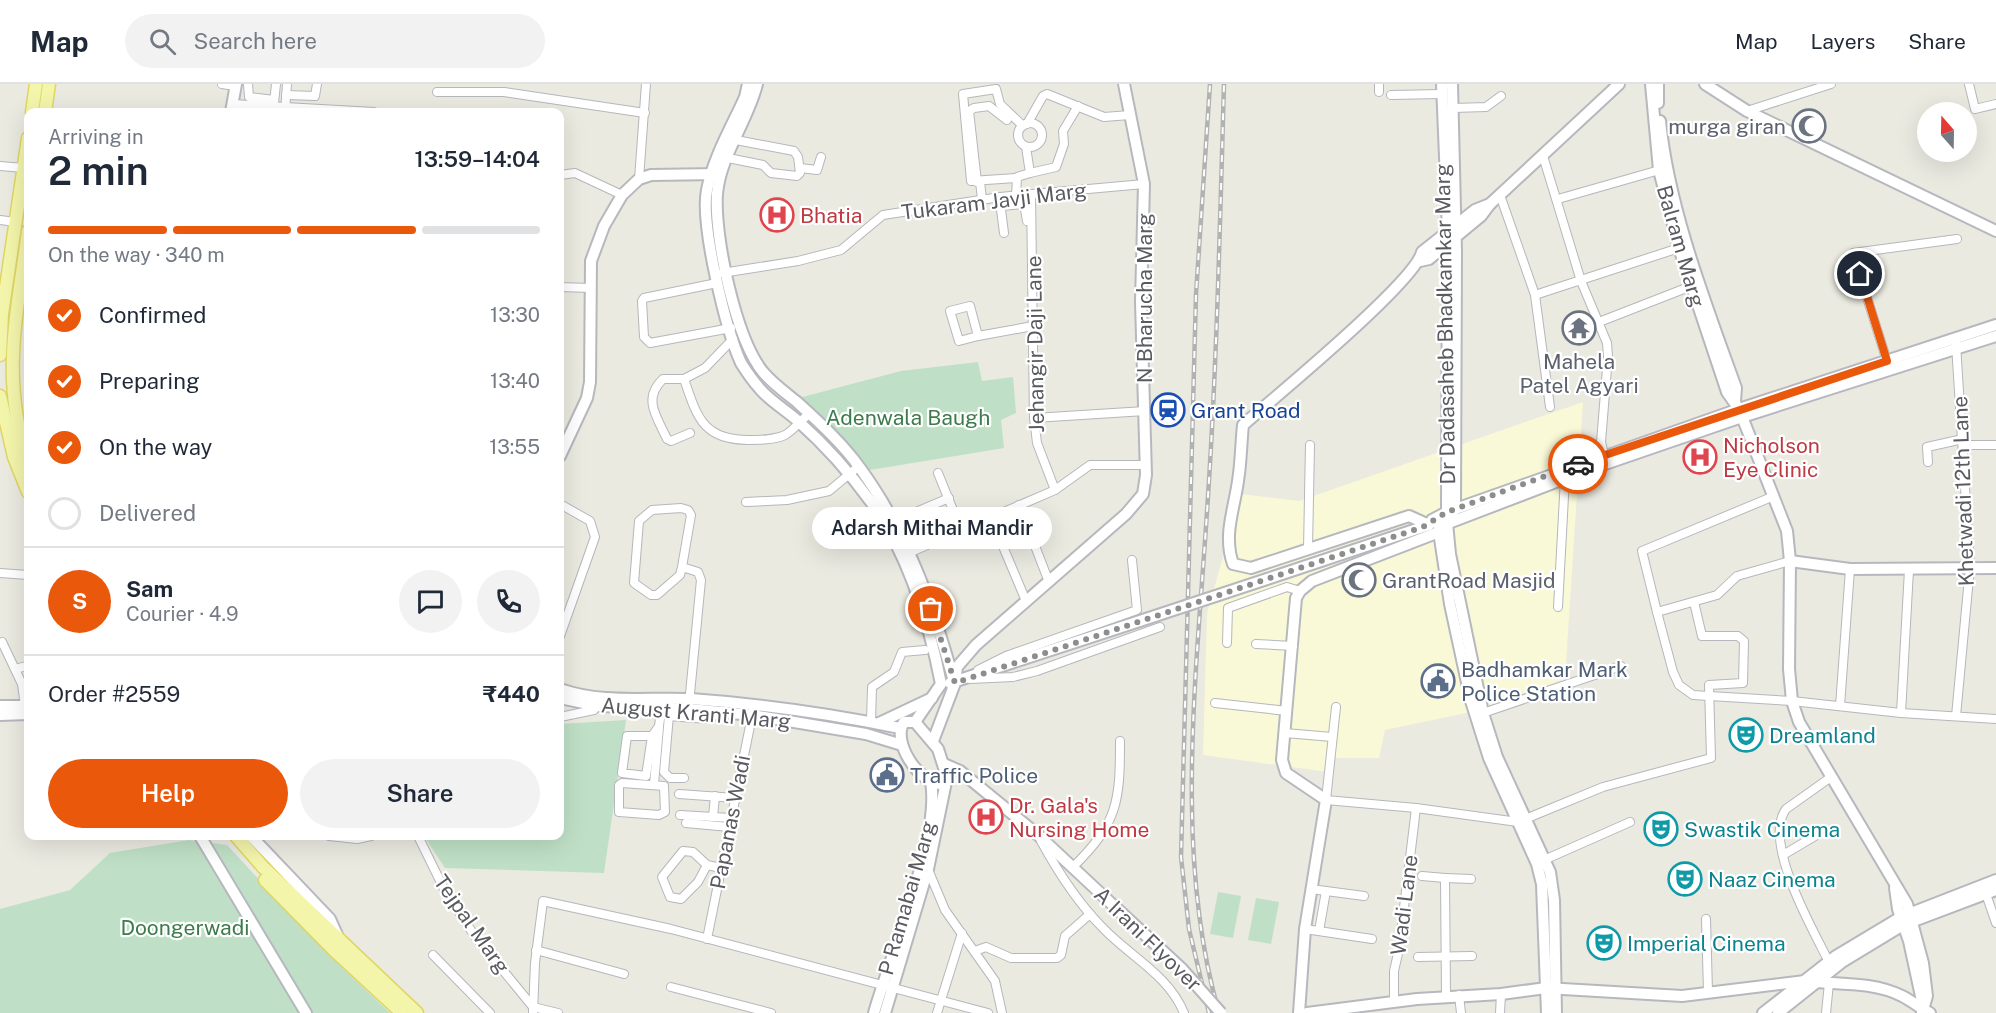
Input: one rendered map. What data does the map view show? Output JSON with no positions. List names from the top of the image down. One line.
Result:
{"streets":{"main road":["Balram Marg","N Bharucha Marg","Dr Dadasaheb Bhadkamkar Marg","August Kranti Marg","P Ramabai Marg","A Irani Flyover"],"street":["Tukaram Javji Marg","Jehangir Daji Lane","Khetwadi 12th Lane","Papanas Wadi","Wadi Lane","Tejpal Marg"]},"crossings":[["Tukaram Javji Marg","N Bharucha Marg"],["Tukaram Javji Marg","Jehangir Daji Lane"],["August Kranti Marg","Papanas Wadi"],["P Ramabai Marg","A Irani Flyover"]],"parks":["Adenwala Baugh","Doongerwadi"],"places":{"mosque":["murga giran","GrantRoad Masjid"],"hospital":["Bhatia","Nicholson Eye Clinic","Dr. Gala's Nursing Home"],"temple":["Mahela Patel Agyari"],"station":["Grant Road"],"other":["Adarsh Mithai Mandir"],"public building":["Badhamkar Mark Police Station","Traffic Police"],"theatre":["Dreamland","Swastik Cinema","Naaz Cinema","Imperial Cinema"]},"north":"top","page":{"header":"Map","search":"Search here","nav":["Map","Layers","Share"],"heading":["2 min","Arriving in","13:59–14:04"],"panel":["Sam","Courier · 4.9","Order #2559","₹440"],"bar":"On the way · 340 m","list":[["Confirmed","13:30"],["Preparing","13:40"],["On the way","13:55"],"Delivered"],"bubble":"Adarsh Mithai Mandir","round":"S","buttons":["Help","Share"]}}
